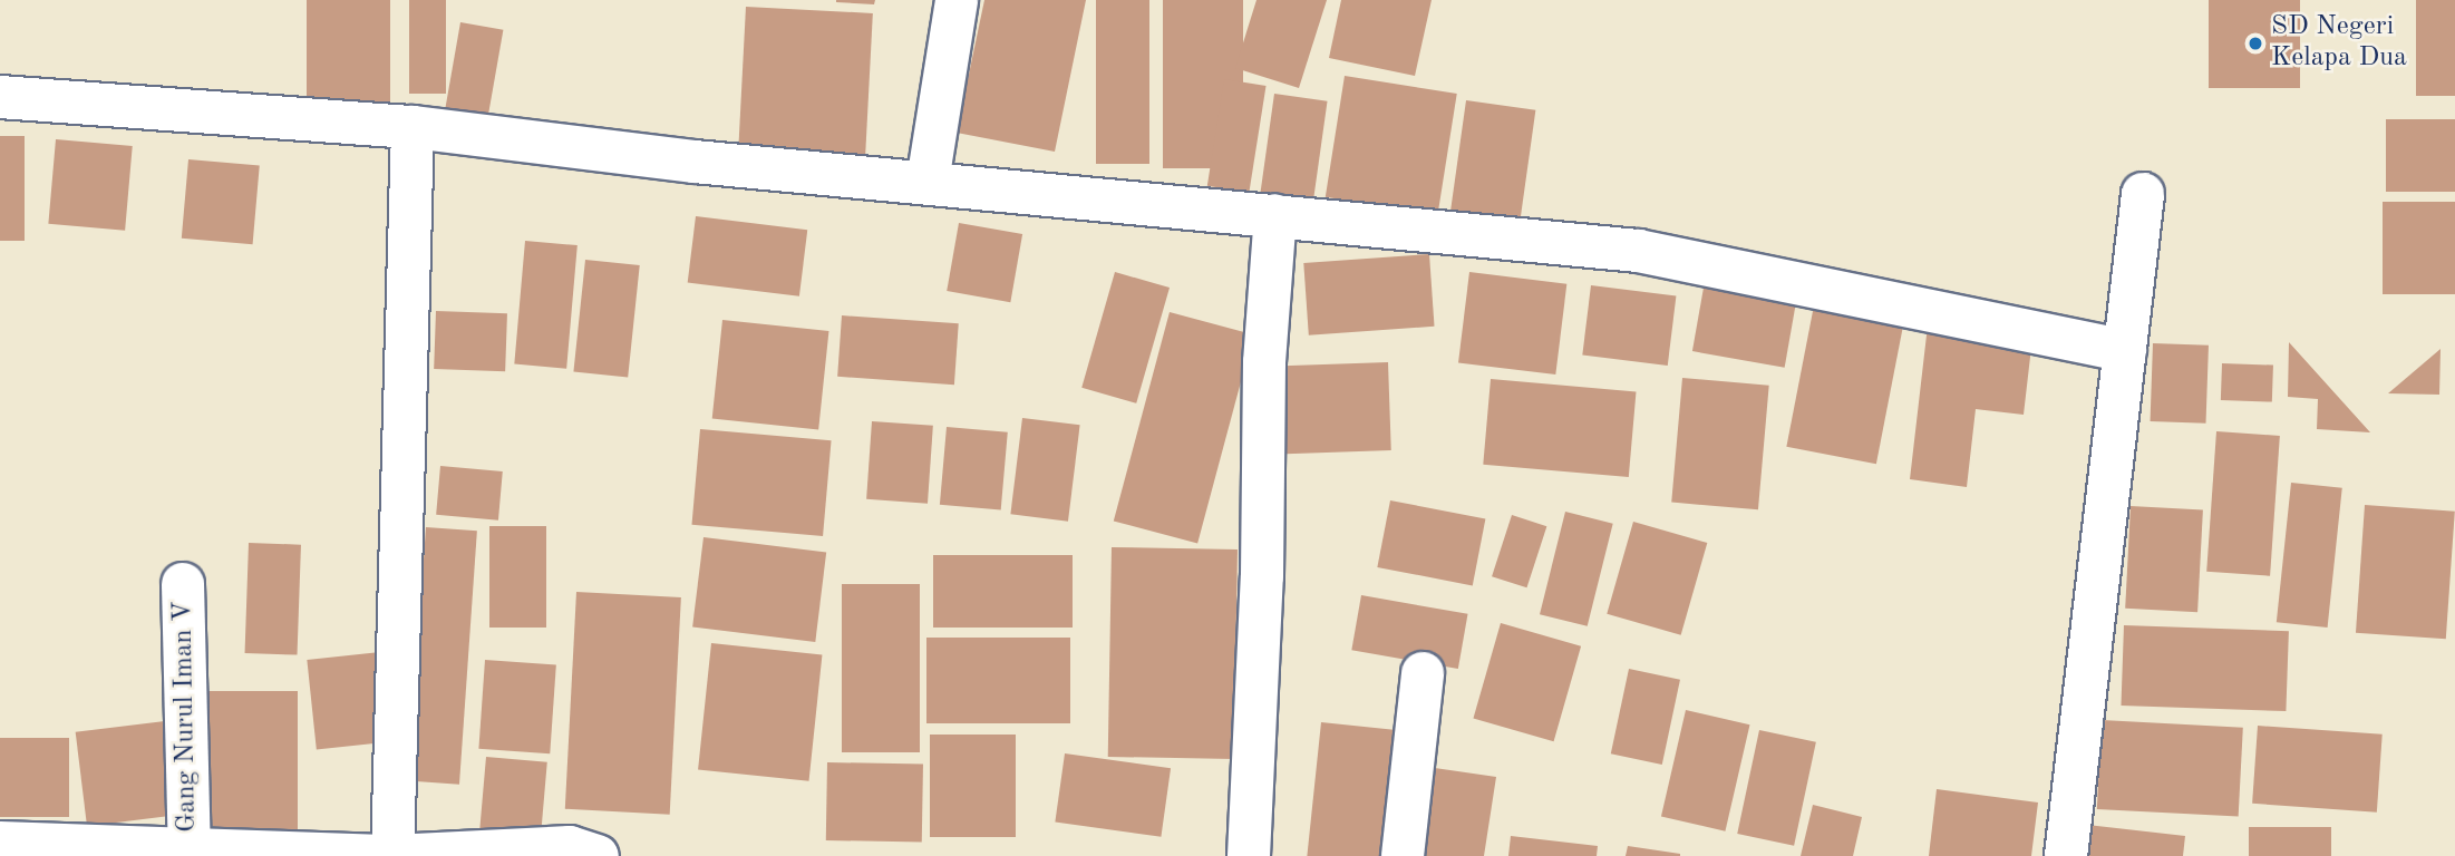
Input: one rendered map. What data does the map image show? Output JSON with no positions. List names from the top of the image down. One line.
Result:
{"streets":{"street":["Gang Nurul Iman V"]},"places":["SD Negeri Kelapa Dua"]}
